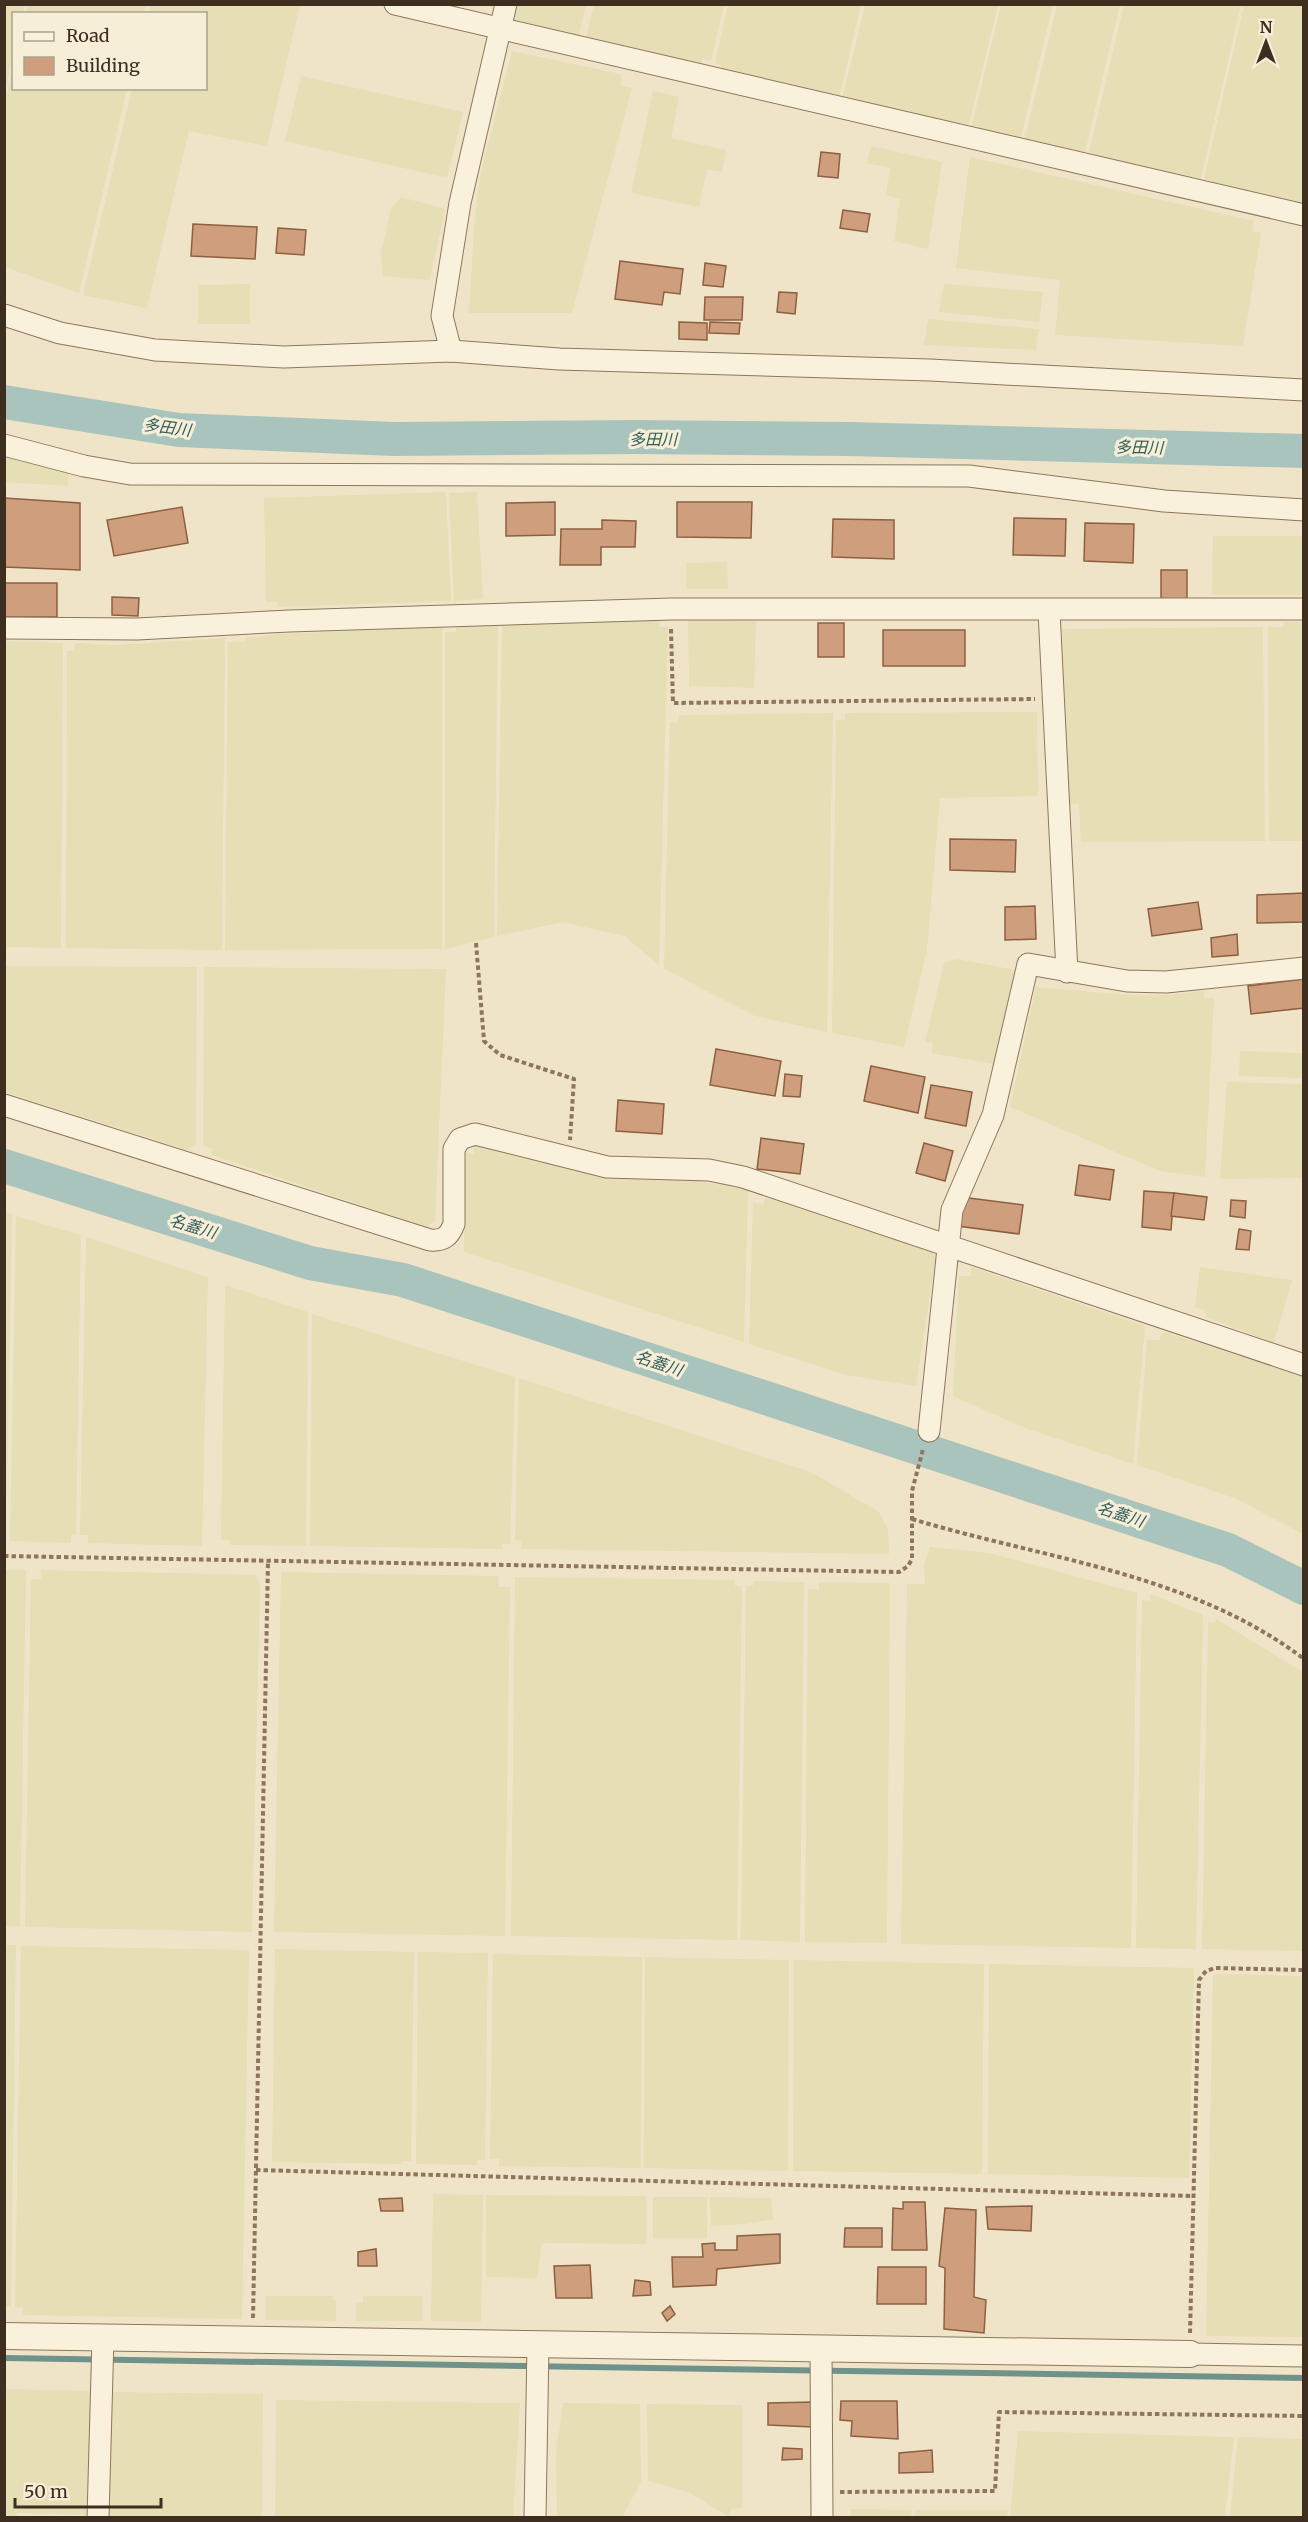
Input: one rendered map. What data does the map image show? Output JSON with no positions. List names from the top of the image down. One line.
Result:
{"water":["多田川","名蓋川"],"legend":["Road","Building"],"scale_bar":"50 m","north":"top"}
